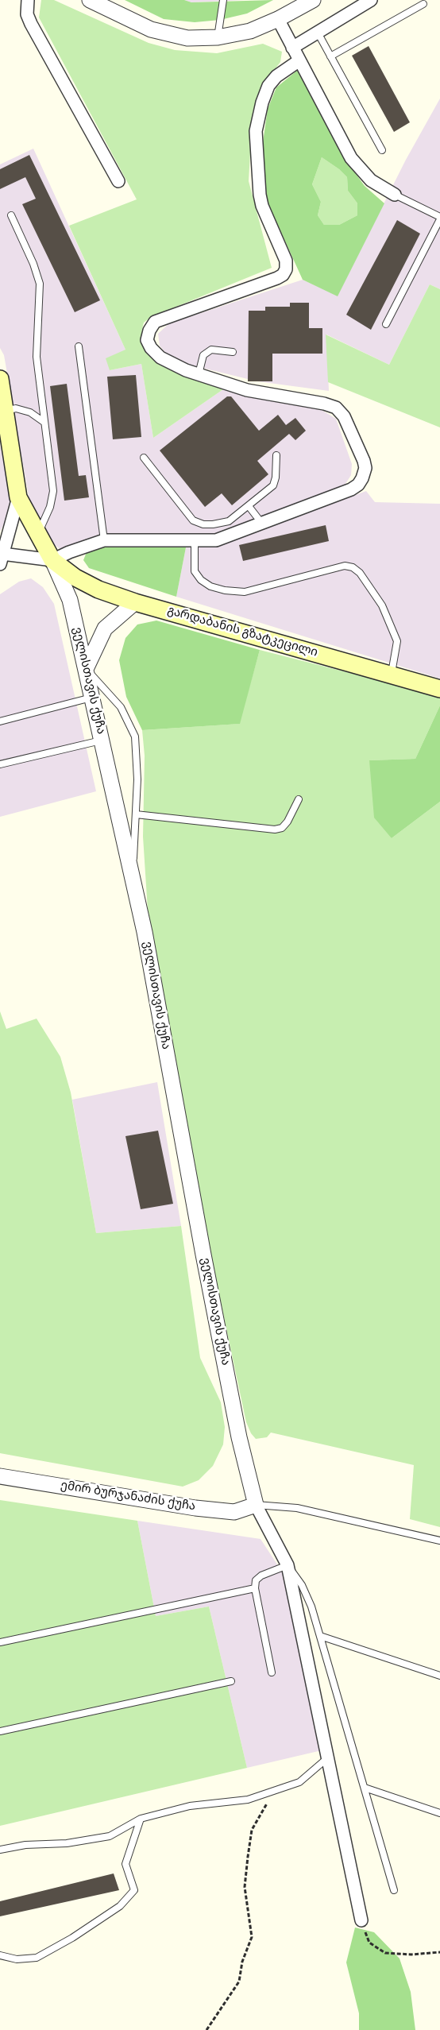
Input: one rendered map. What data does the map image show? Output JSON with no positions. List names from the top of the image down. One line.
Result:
{"streets":{"main road":["გარდაბანის გზატკეცილი","ველისთავის ქუჩა"],"street":["ემირ ბურჯანაძის ქუჩა"]},"crossings":[["გარდაბანის გზატკეცილი","ველისთავის ქუჩა"],["ველისთავის ქუჩა","ემირ ბურჯანაძის ქუჩა"]]}
